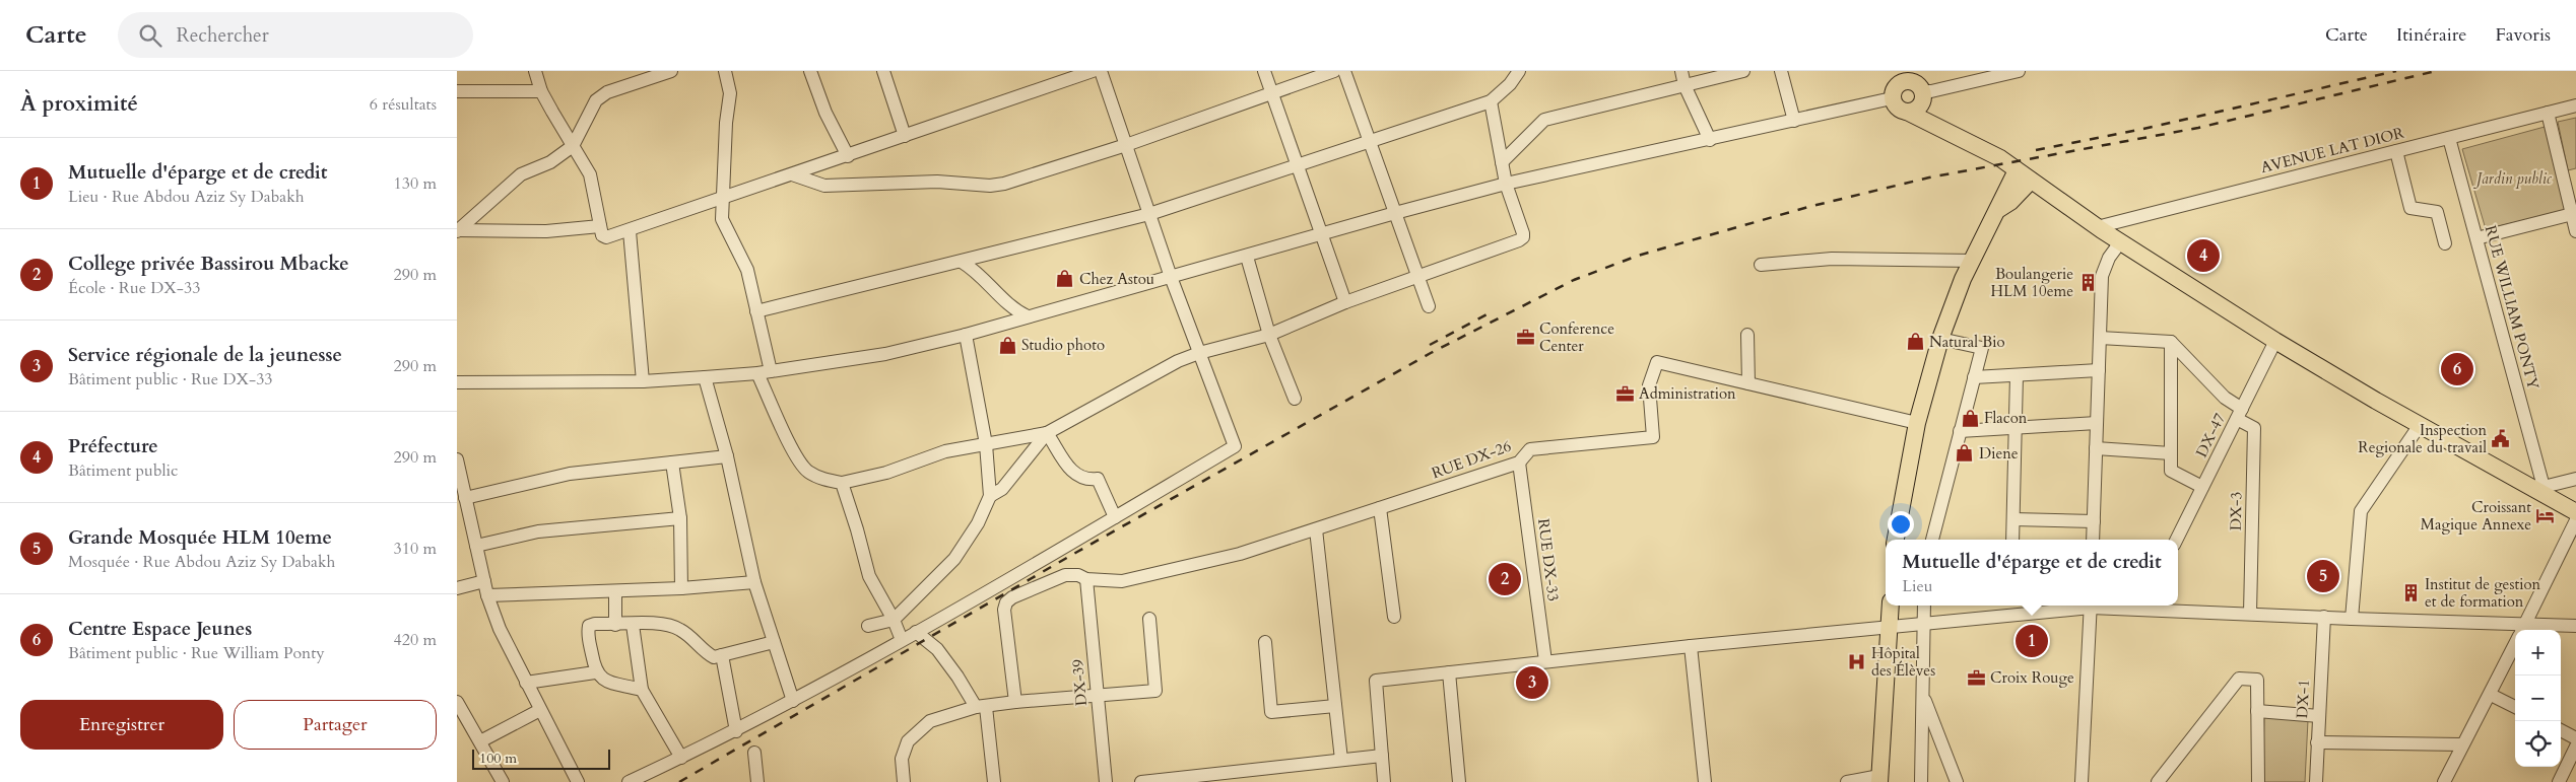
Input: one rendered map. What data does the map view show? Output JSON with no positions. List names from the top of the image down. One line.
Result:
{"streets":{"street":["AVENUE LAT DIOR","RUE WILLIAM PONTY","DX-47","RUE DX-26","DX-3","RUE DX-33","DX-39","DX-1"]},"crossings":[["AVENUE LAT DIOR","RUE WILLIAM PONTY"],["DX-47","DX-3"],["RUE DX-26","RUE DX-33"],["RUE DX-26","DX-39"]],"parks":["Jardin public"],"places":{"shop":["Chez Astou","Natural Bio","Studio photo","Flacon","Diene"],"building":["Boulangerie HLM 10eme","Institut de gestion et de formation"],"office":["Conference Center","Administration","Croix Rouge"],"public building":["Inspection Regionale du travail"],"hotel":["Croissant Magique Annexe"],"hospital":["Hôpital des Élèves"]},"scale_bar":"100 m","page":{"header":"Carte","search":"Rechercher","nav":["Carte","Itinéraire","Favoris"],"heading":["À proximité","6 résultats"],"list":[{"mark":"1","name":"Mutuelle d'éparge et de credit","note":"Lieu · Rue Abdou Aziz Sy Dabakh","value":"130 m"},{"mark":"2","name":"College privée Bassirou Mbacke","note":"École · Rue DX-33","value":"290 m"},{"mark":"3","name":"Service régionale de la jeunesse","note":"Bâtiment public · Rue DX-33","value":"290 m"},{"mark":"4","name":"Préfecture","note":"Bâtiment public","value":"290 m"},{"mark":"5","name":"Grande Mosquée HLM 10eme","note":"Mosquée · Rue Abdou Aziz Sy Dabakh","value":"310 m"},{"mark":"6","name":"Centre Espace Jeunes","note":"Bâtiment public · Rue William Ponty","value":"420 m"}],"pins":["4","6","5","2","1","3"],"popup":["Mutuelle d'éparge et de credit","Lieu"],"map_buttons":["+","−"],"buttons":["Enregistrer","Partager"],"scale":"100 m"}}
